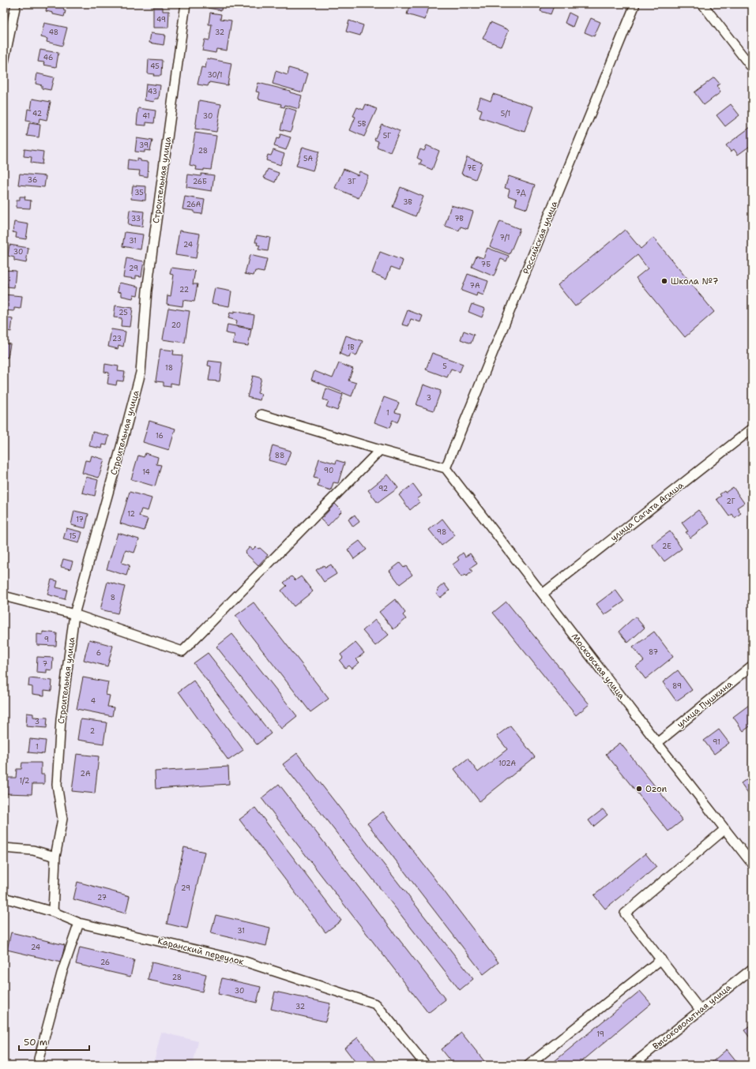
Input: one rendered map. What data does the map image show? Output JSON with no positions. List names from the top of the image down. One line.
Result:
{"streets":{"street":["Строительная улица","Российская улица","улица Сагита Агиша","Московская улица","улица Пушкина","Каранский переулок","Высоковольтная улица"]},"crossings":[["Российская улица","Московская улица"],["улица Сагита Агиша","Московская улица"],["Московская улица","улица Пушкина"]],"places":["Школа №7","Ozon"],"house_numbers":["49","48","32","46","45","30/1","43","42","5/1","41","30","5В","5Г","39","28","5А","7Е","36","26Б","3Г","35","7Д","3В","26А","33","7В","7/1","31","24","30","7Б","29","7А","22","25","20","23","1В","5","18","3","1","16","88","90","14","92","2Г","12","17","98","15","2Е","8","9","87","6","7","89","4","3","2","91","1","102А","2А","1/2","29","27","31","24","26","28","30","32","19"],"scale_bar":"50 m"}
